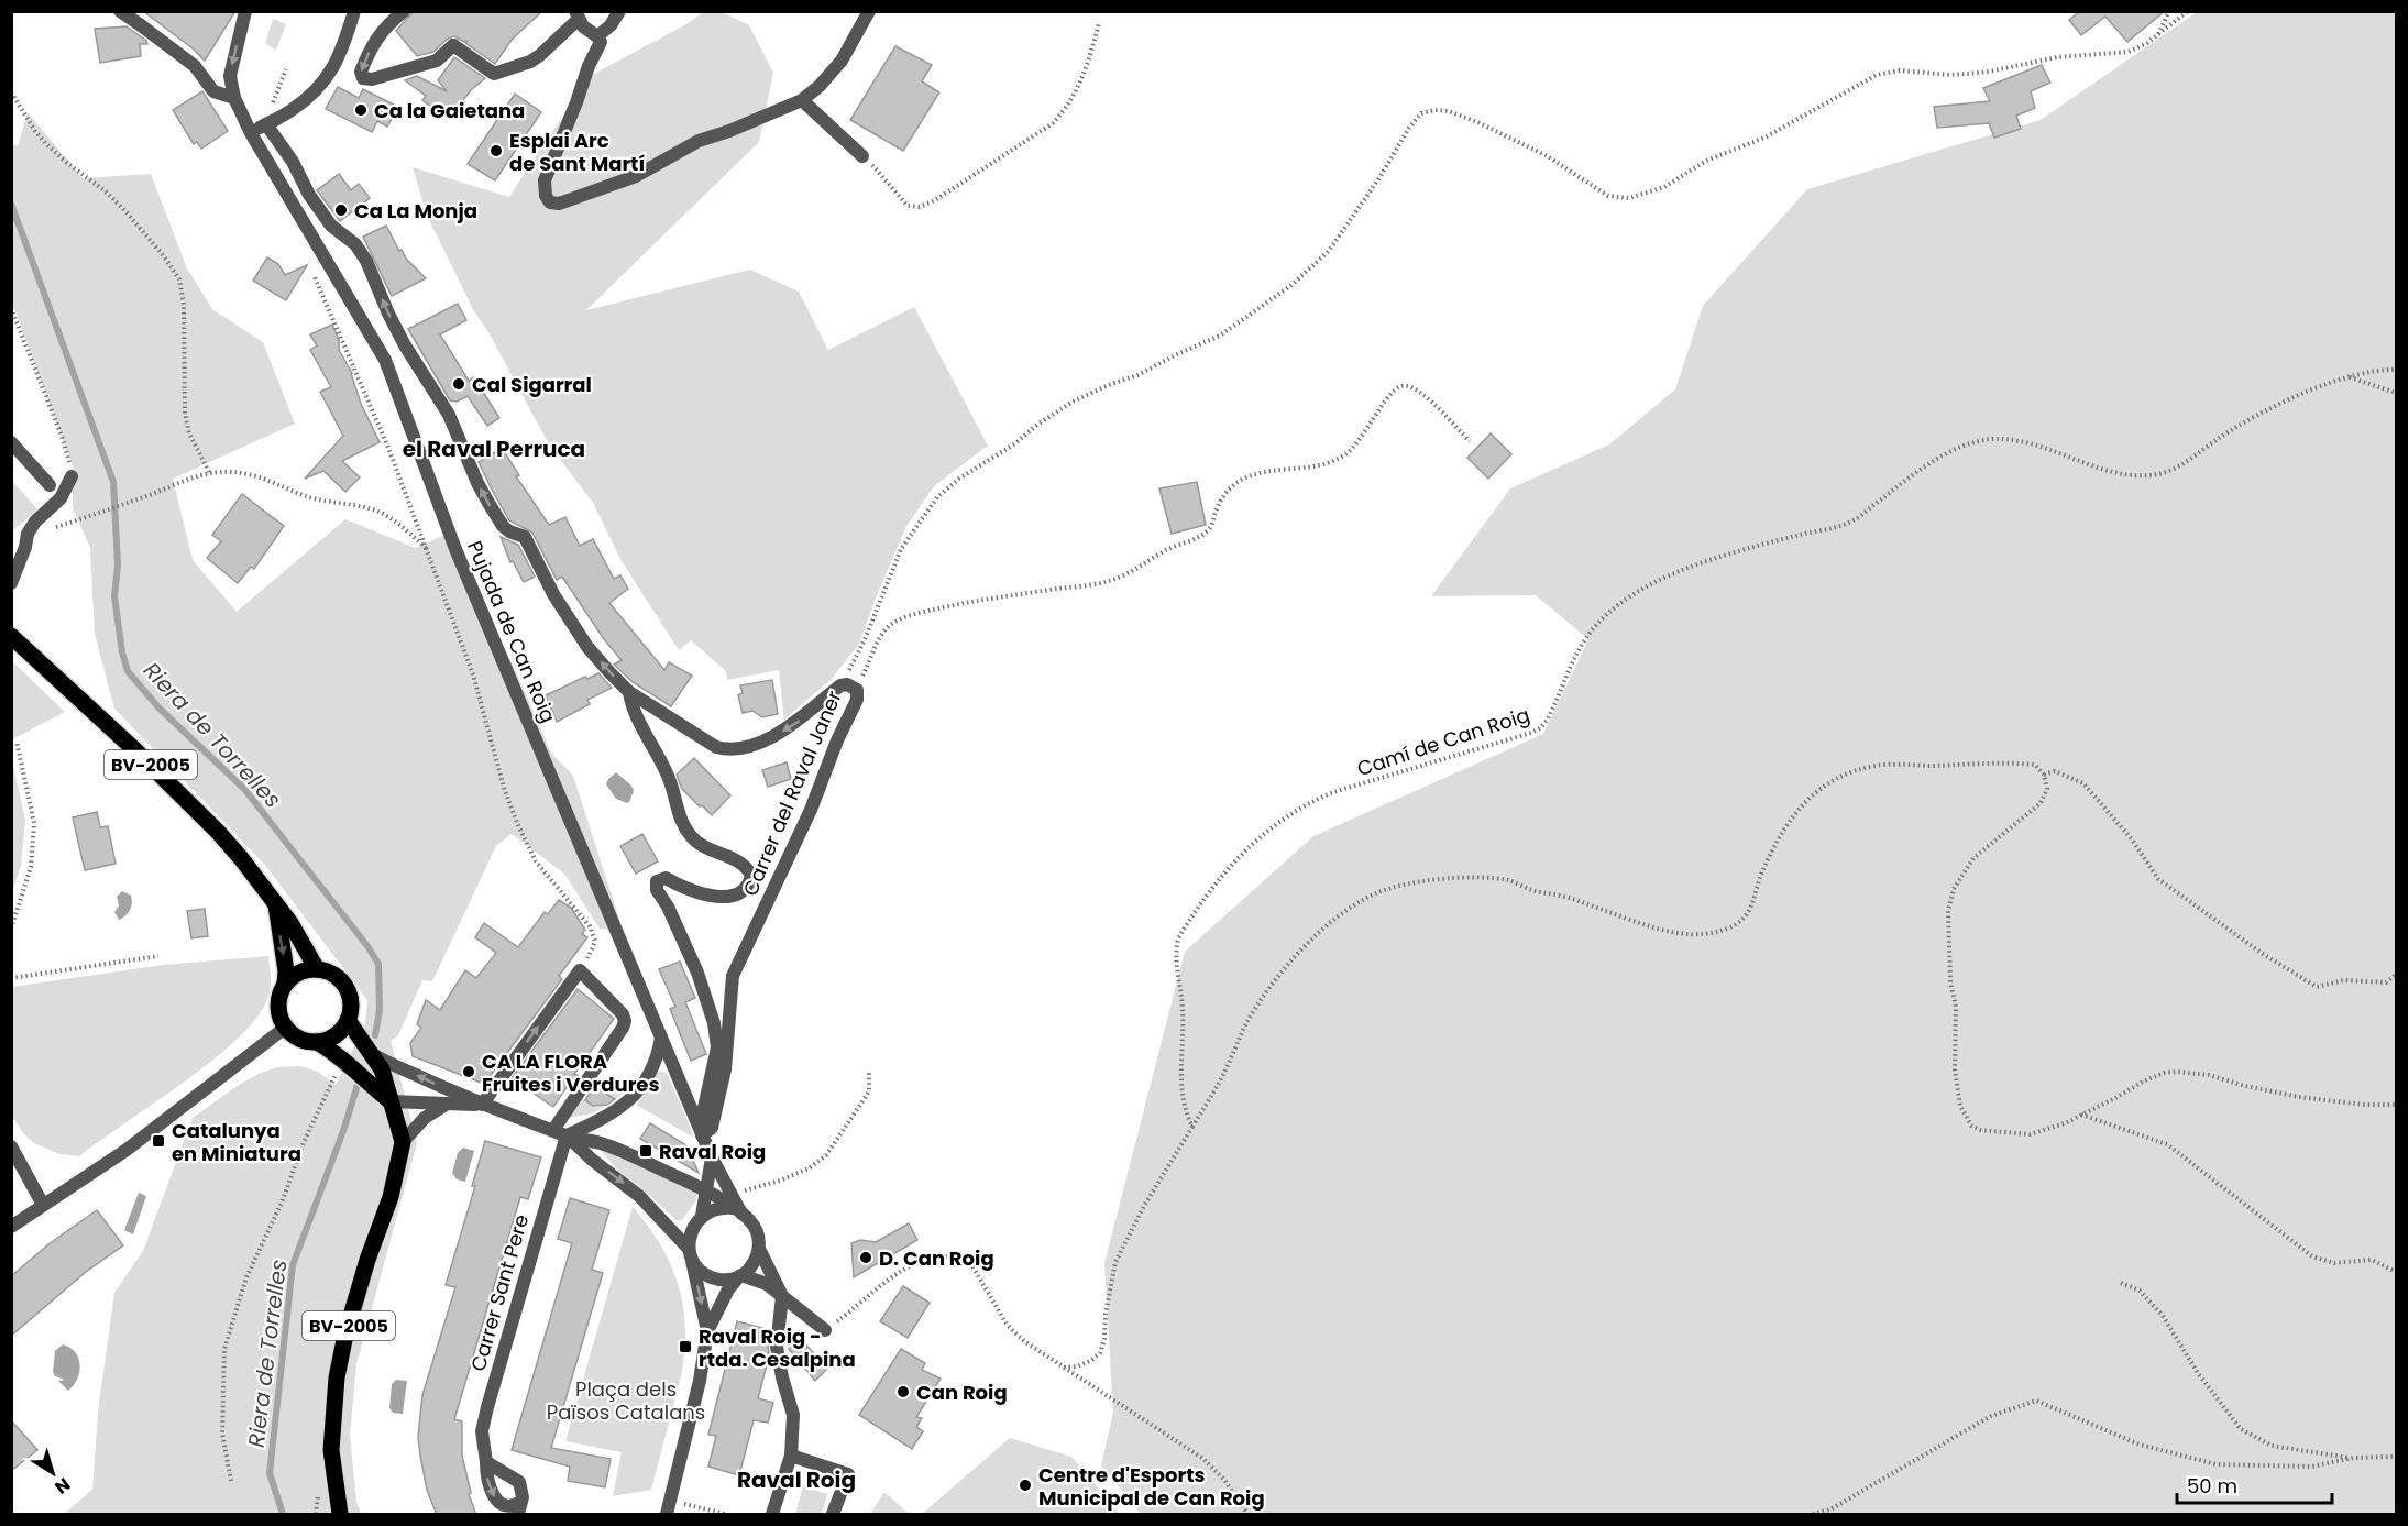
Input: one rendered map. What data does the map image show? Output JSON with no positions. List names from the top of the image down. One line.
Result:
{"streets":{"main road":["BV-2005"],"street":["Pujada de Can Roig","Carrer del Raval Janer","Carrer Sant Pere"],"path":["Camí de Can Roig"]},"crossings":[["Pujada de Can Roig","Carrer del Raval Janer"]],"one_way":["Carrer del Raval Janer"],"districts":["el Raval Perruca","Raval Roig"],"water":["Riera de Torrelles"],"parks":["Plaça dels Països Catalans"],"places":{"other":["Ca la Gaietana","Esplai Arc de Sant Martí","Ca La Monja","Cal Sigarral","CA LA FLORA Fruites i Verdures","D. Can Roig","Can Roig","Centre d'Esports Municipal de Can Roig"],"transit":["Catalunya en Miniatura","Raval Roig","Raval Roig - rtda. Cesalpina"]},"scale_bar":"50 m","north":"bottom right"}
